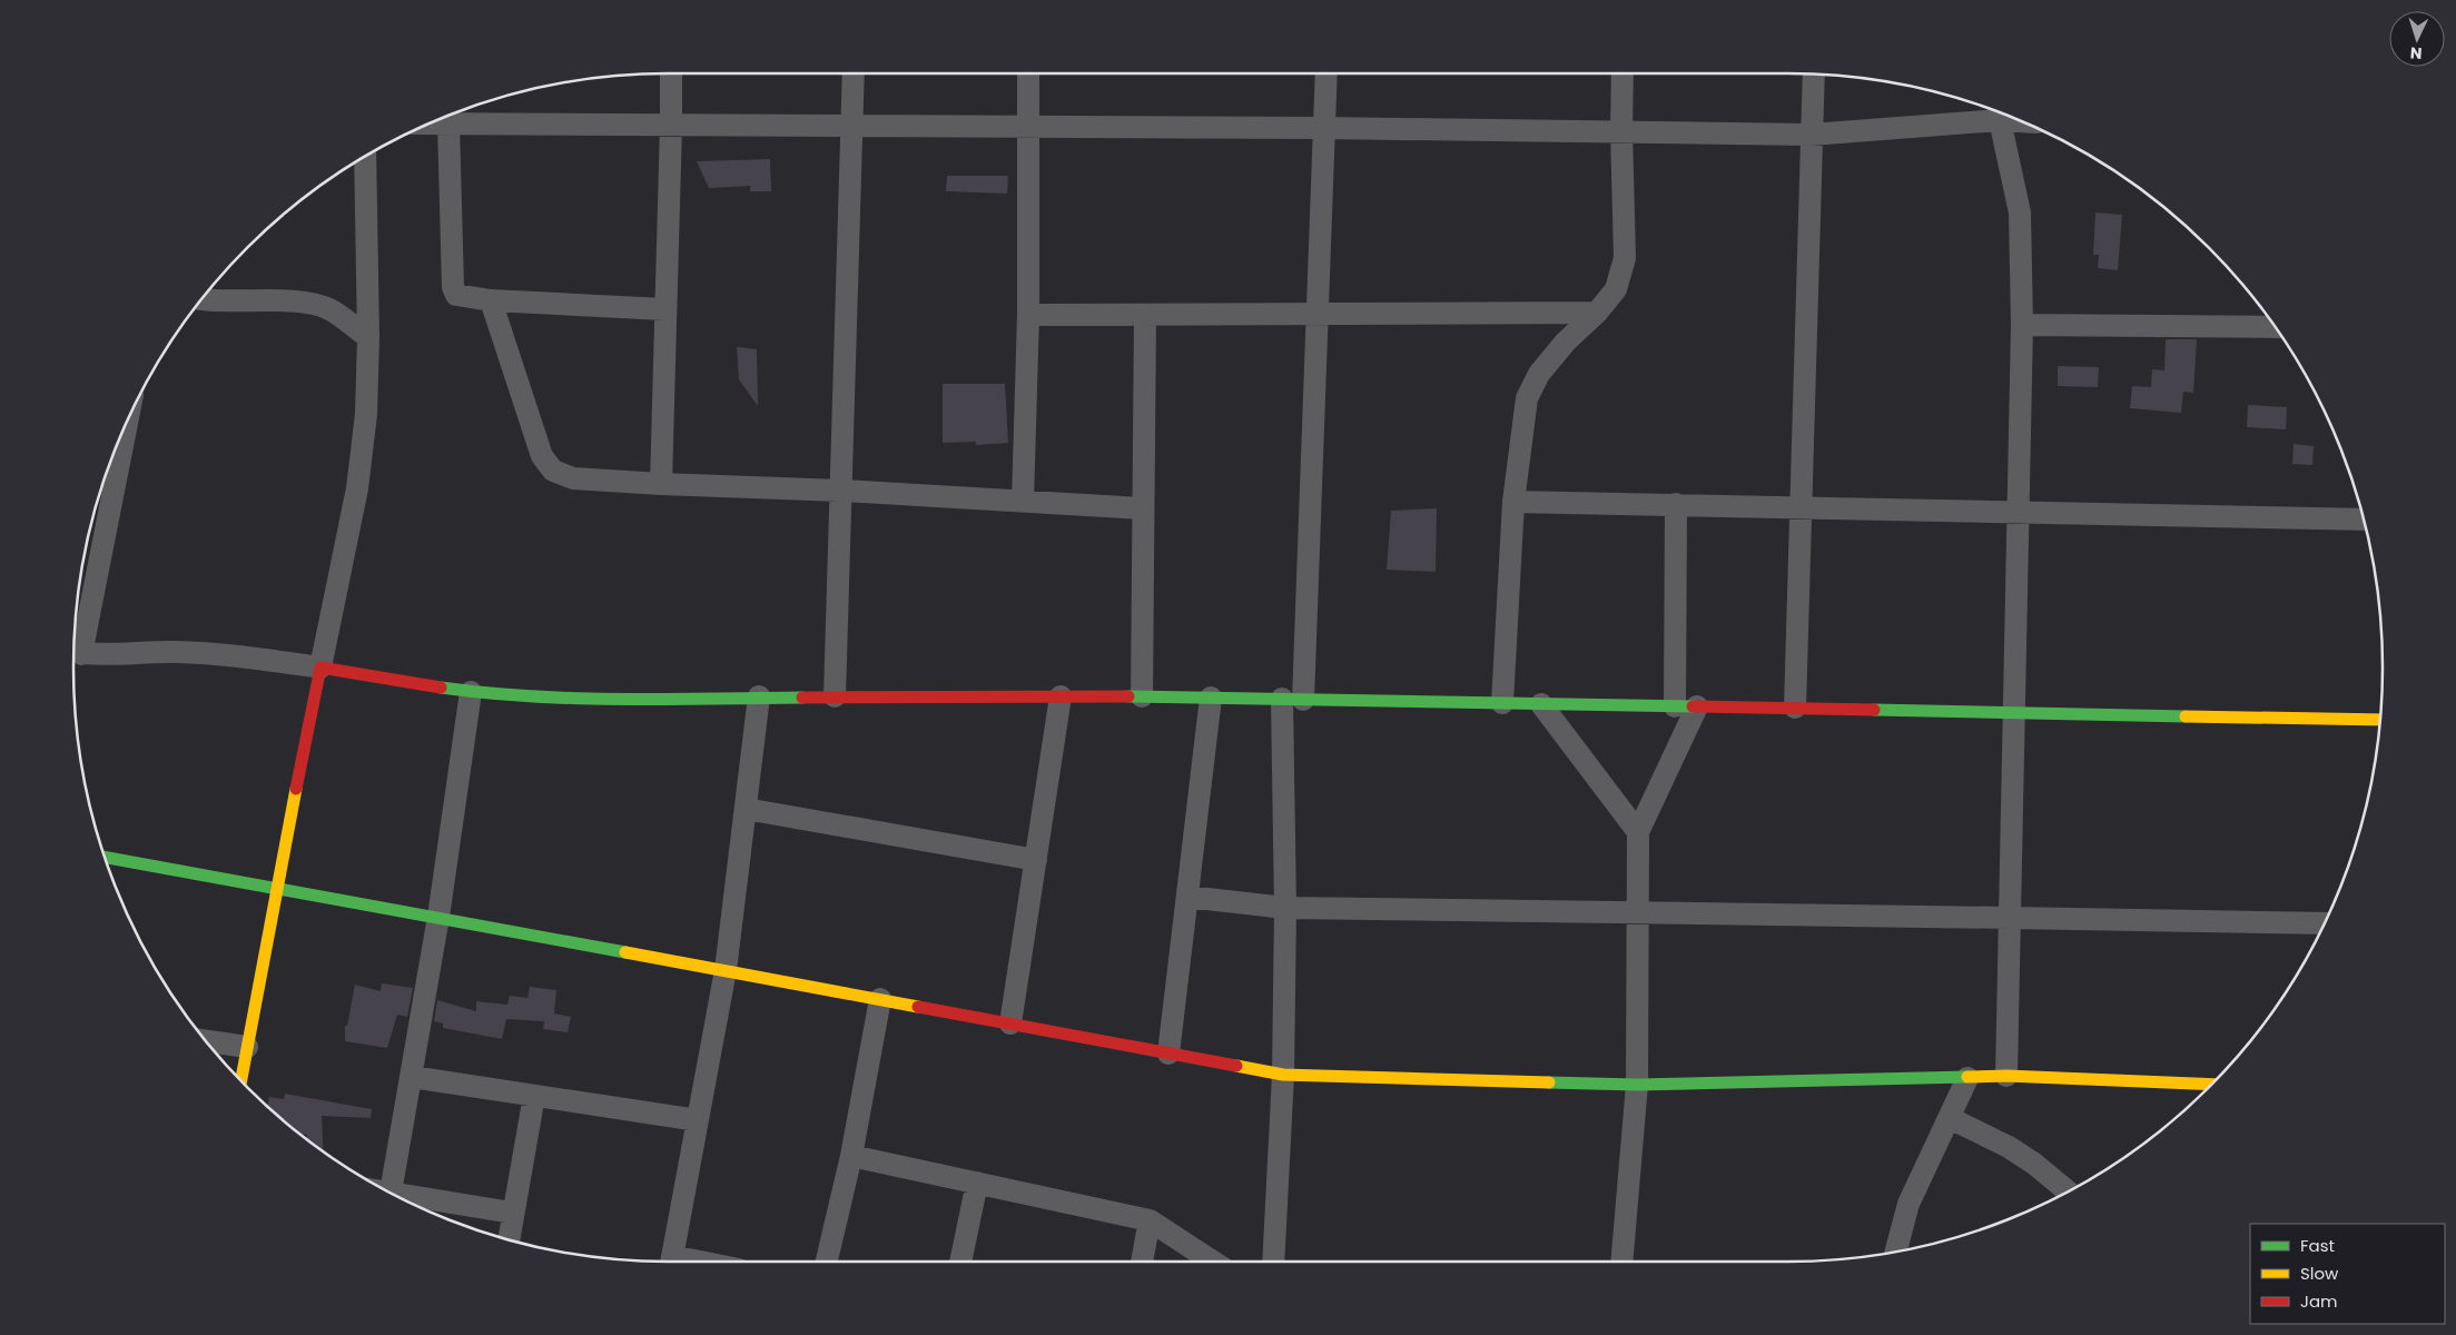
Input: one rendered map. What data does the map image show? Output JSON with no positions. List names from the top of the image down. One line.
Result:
{"legend":["Fast","Slow","Jam"],"north":"bottom"}
